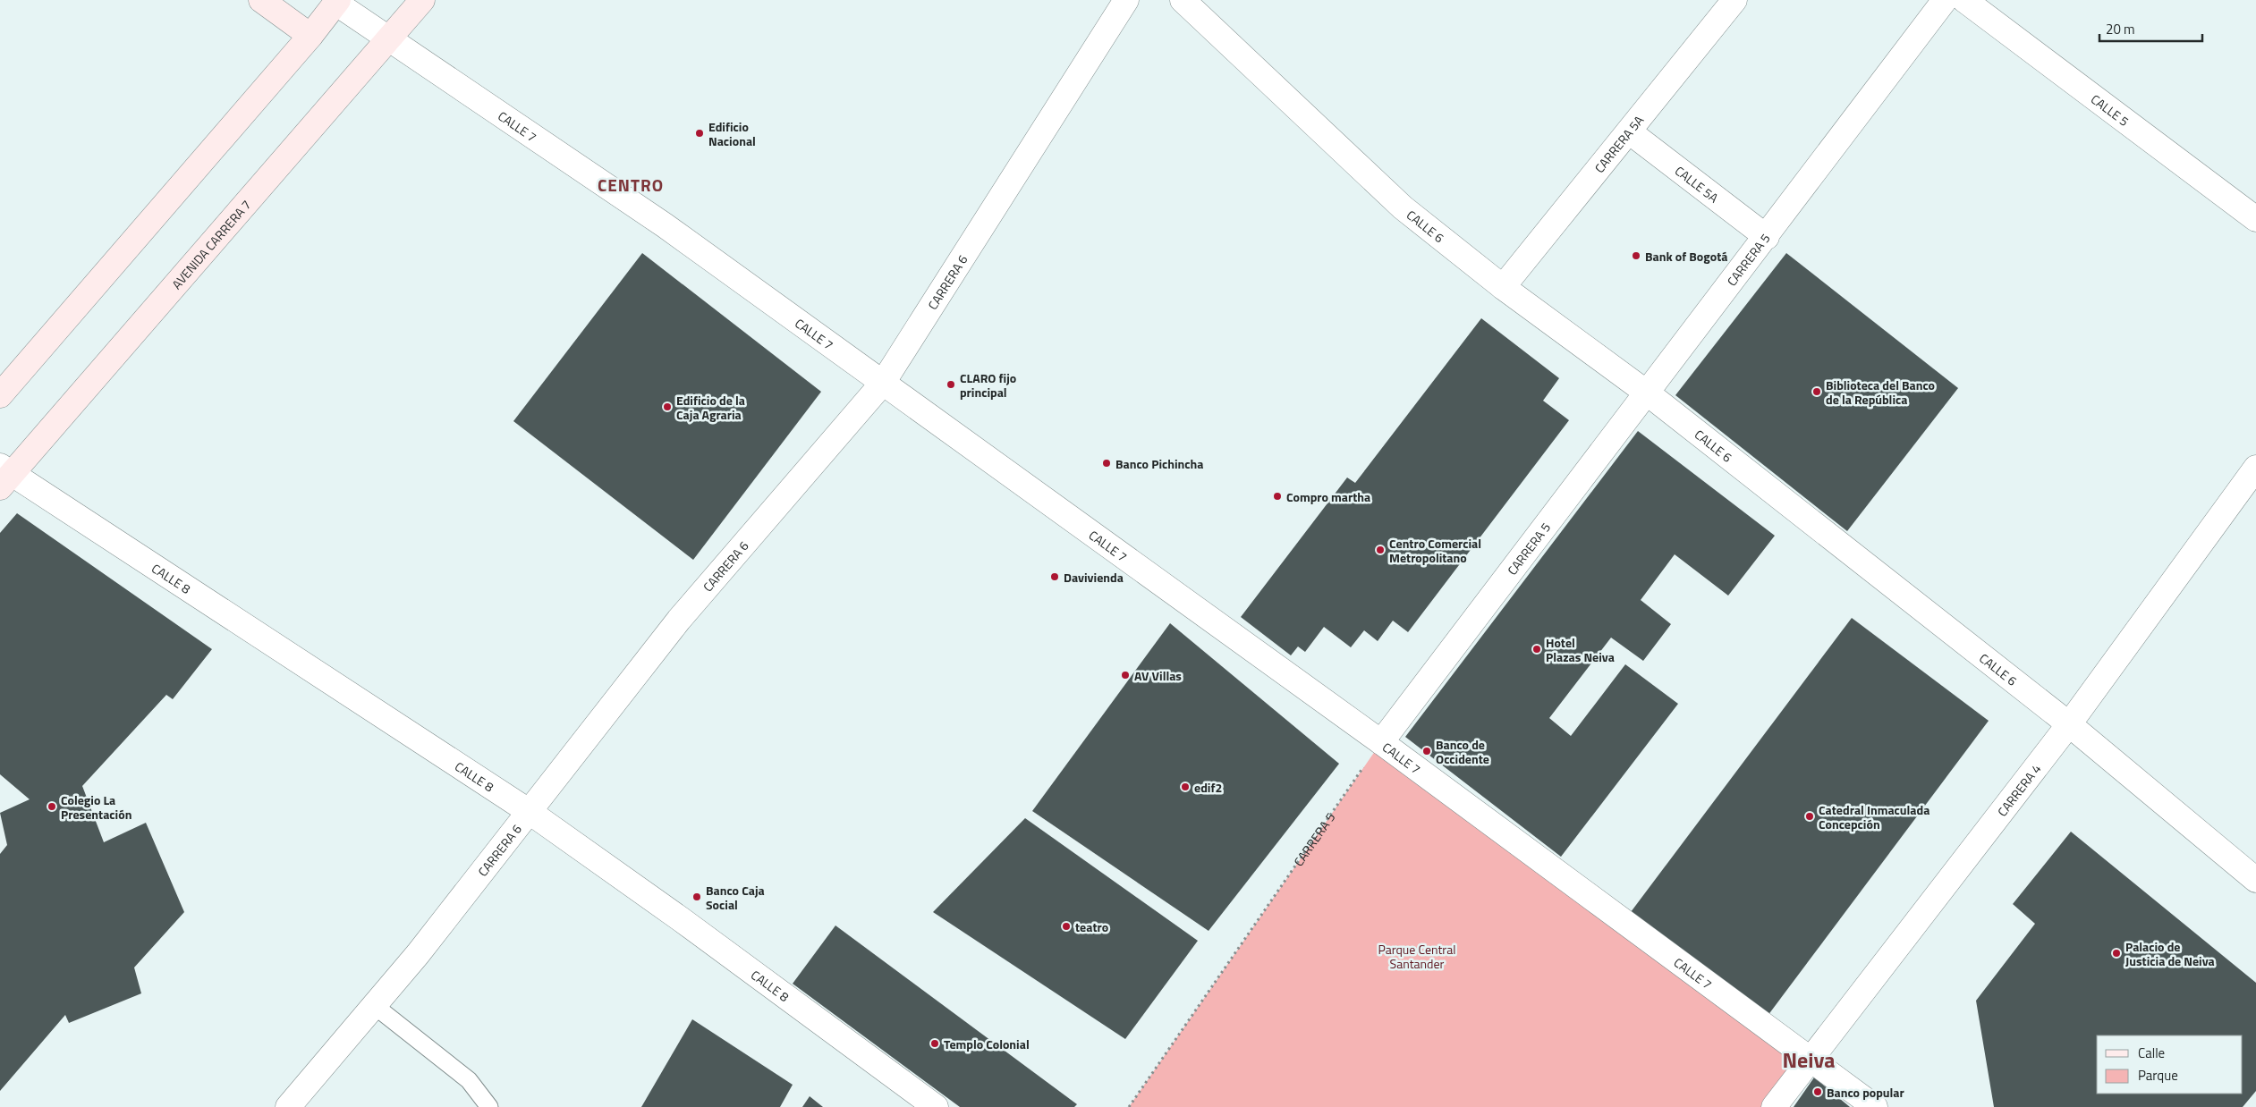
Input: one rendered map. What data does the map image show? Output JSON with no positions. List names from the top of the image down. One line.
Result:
{"streets":{"main road":["AVENIDA CARRERA 7"],"street":["CALLE 5","CALLE 7","CARRERA 5A","CALLE 5A","CALLE 6","CARRERA 5","CARRERA 6","CALLE 8","CARRERA 4"]},"crossings":[["CALLE 7","AVENIDA CARRERA 7"],["CALLE 7","CARRERA 5"],["CALLE 7","CARRERA 6"],["CALLE 7","CARRERA 4"],["CARRERA 5A","CALLE 5A"],["CARRERA 5A","CALLE 6"],["CALLE 5A","CARRERA 5"],["CALLE 6","CARRERA 5"],["CALLE 6","CARRERA 4"],["AVENIDA CARRERA 7","CALLE 8"],["CARRERA 6","CALLE 8"]],"districts":["CENTRO","Neiva"],"parks":["Parque Central Santander"],"places":["Edificio Nacional","Bank of Bogotá","CLARO fijo principal","Biblioteca del Banco de la República","Edificio de la Caja Agraria","Banco Pichincha","Compro martha","Centro Comercial Metropolitano","Davivienda","Hotel Plazas Neiva","AV Villas","Banco de Occidente","edif2","Colegio La Presentación","Catedral Inmaculada Concepción","Banco Caja Social","teatro","Palacio de Justicia de Neiva","Templo Colonial","Banco popular"],"legend":["Calle","Parque"],"scale_bar":"20 m"}
